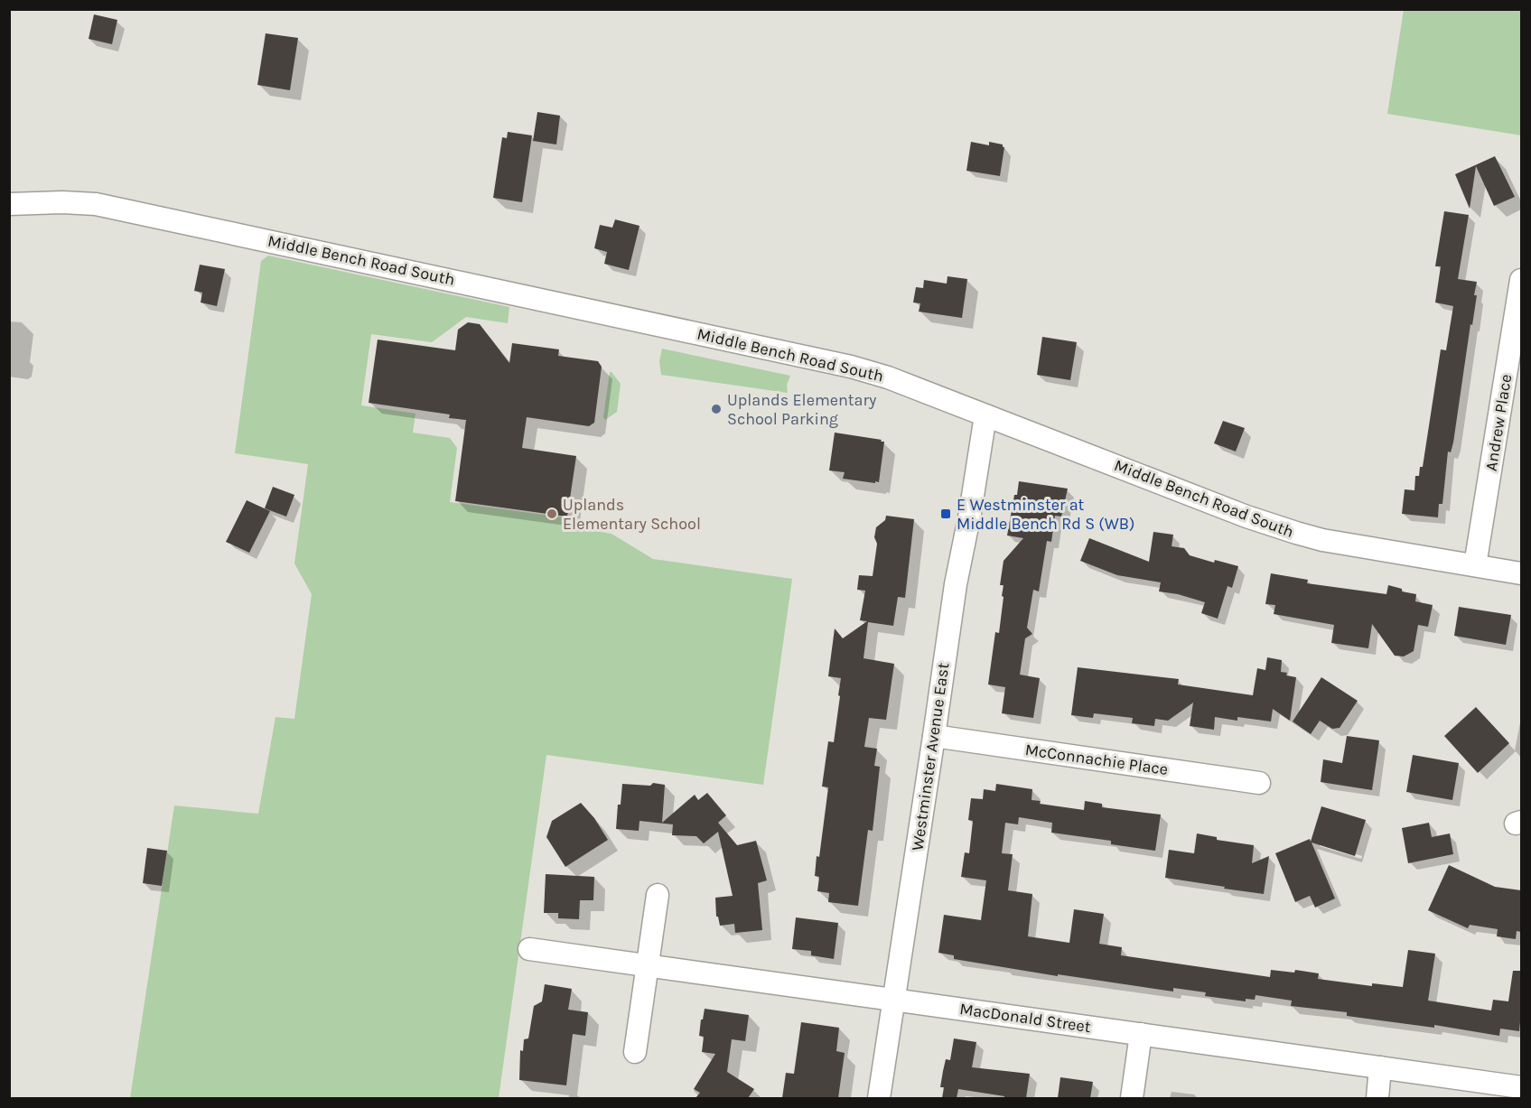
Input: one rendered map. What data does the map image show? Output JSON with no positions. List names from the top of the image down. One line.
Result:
{"streets":{"street":["Middle Bench Road South","Andrew Place","Westminster Avenue East","McConnachie Place","MacDonald Street"]},"crossings":[["Middle Bench Road South","Andrew Place"],["Middle Bench Road South","Westminster Avenue East"],["Westminster Avenue East","McConnachie Place"],["Westminster Avenue East","MacDonald Street"]],"places":{"other":["Uplands Elementary School Parking","Uplands Elementary School"],"transit":["E Westminster at Middle Bench Rd S (WB)"]}}
